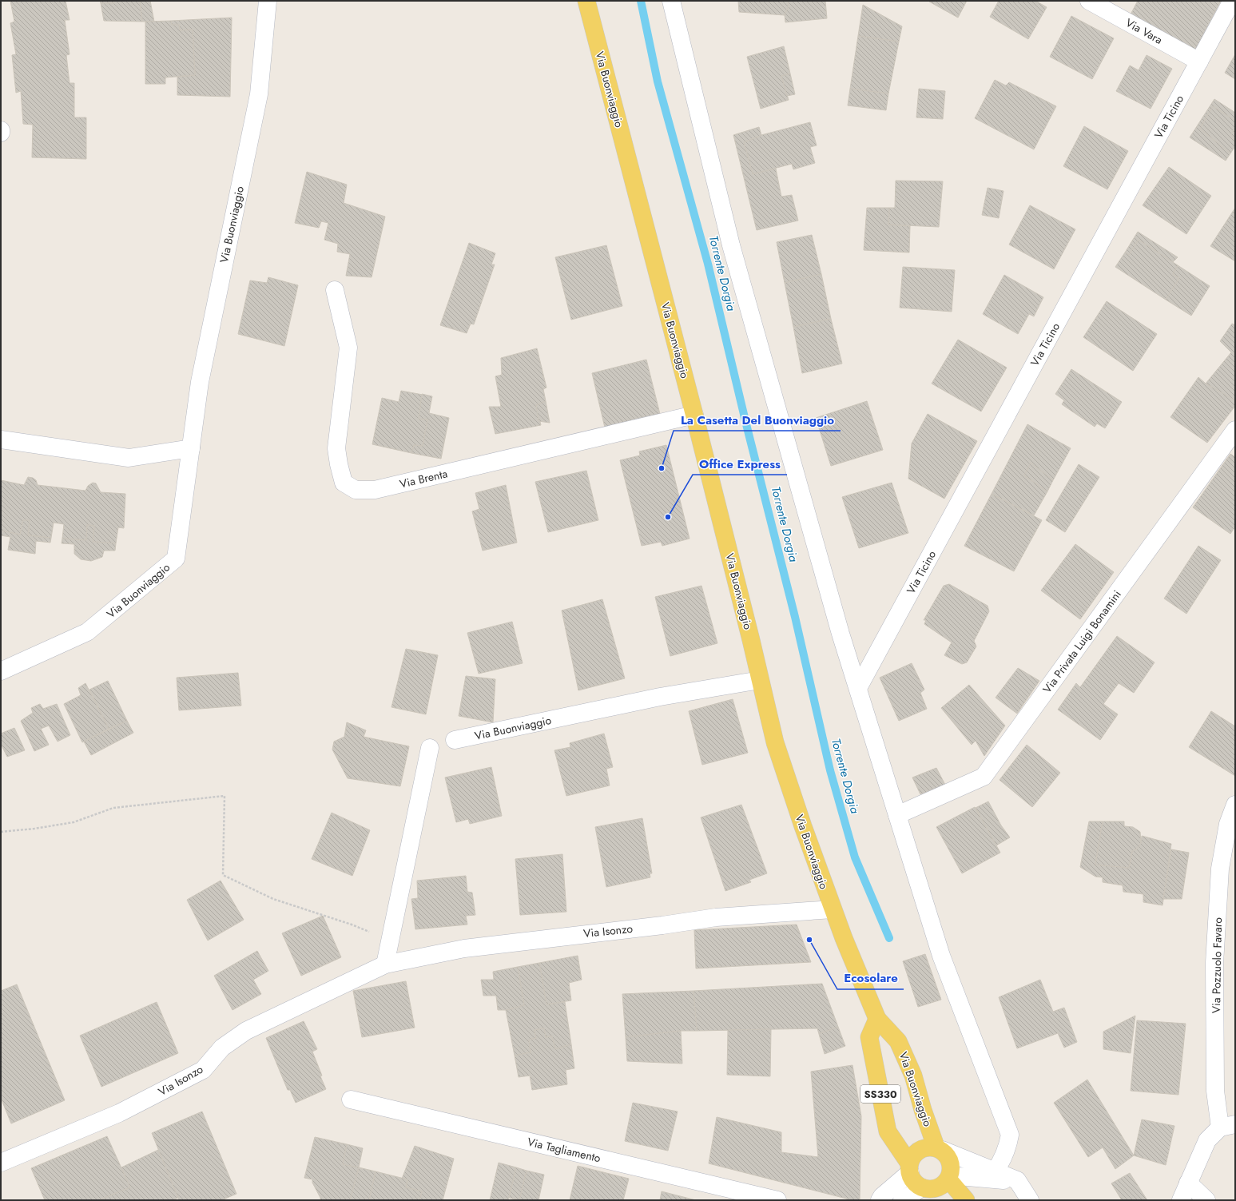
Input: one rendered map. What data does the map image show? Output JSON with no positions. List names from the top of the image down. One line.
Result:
{"streets":{"main road":["Via Buonviaggio","SS330"],"street":["Via Vara","Via Ticino","Via Brenta","Via Privata Luigi Bonamini","Via Isonzo","Via Pozzuolo Favaro","Via Tagliamento"]},"crossings":[["Via Vara","Via Ticino"],["Via Buonviaggio","Via Brenta"],["Via Buonviaggio","Via Isonzo"],["Via Buonviaggio","SS330"]],"water":["Torrente Dorgia"],"places":["La Casetta Del Buonviaggio","Office Express","Ecosolare"]}
